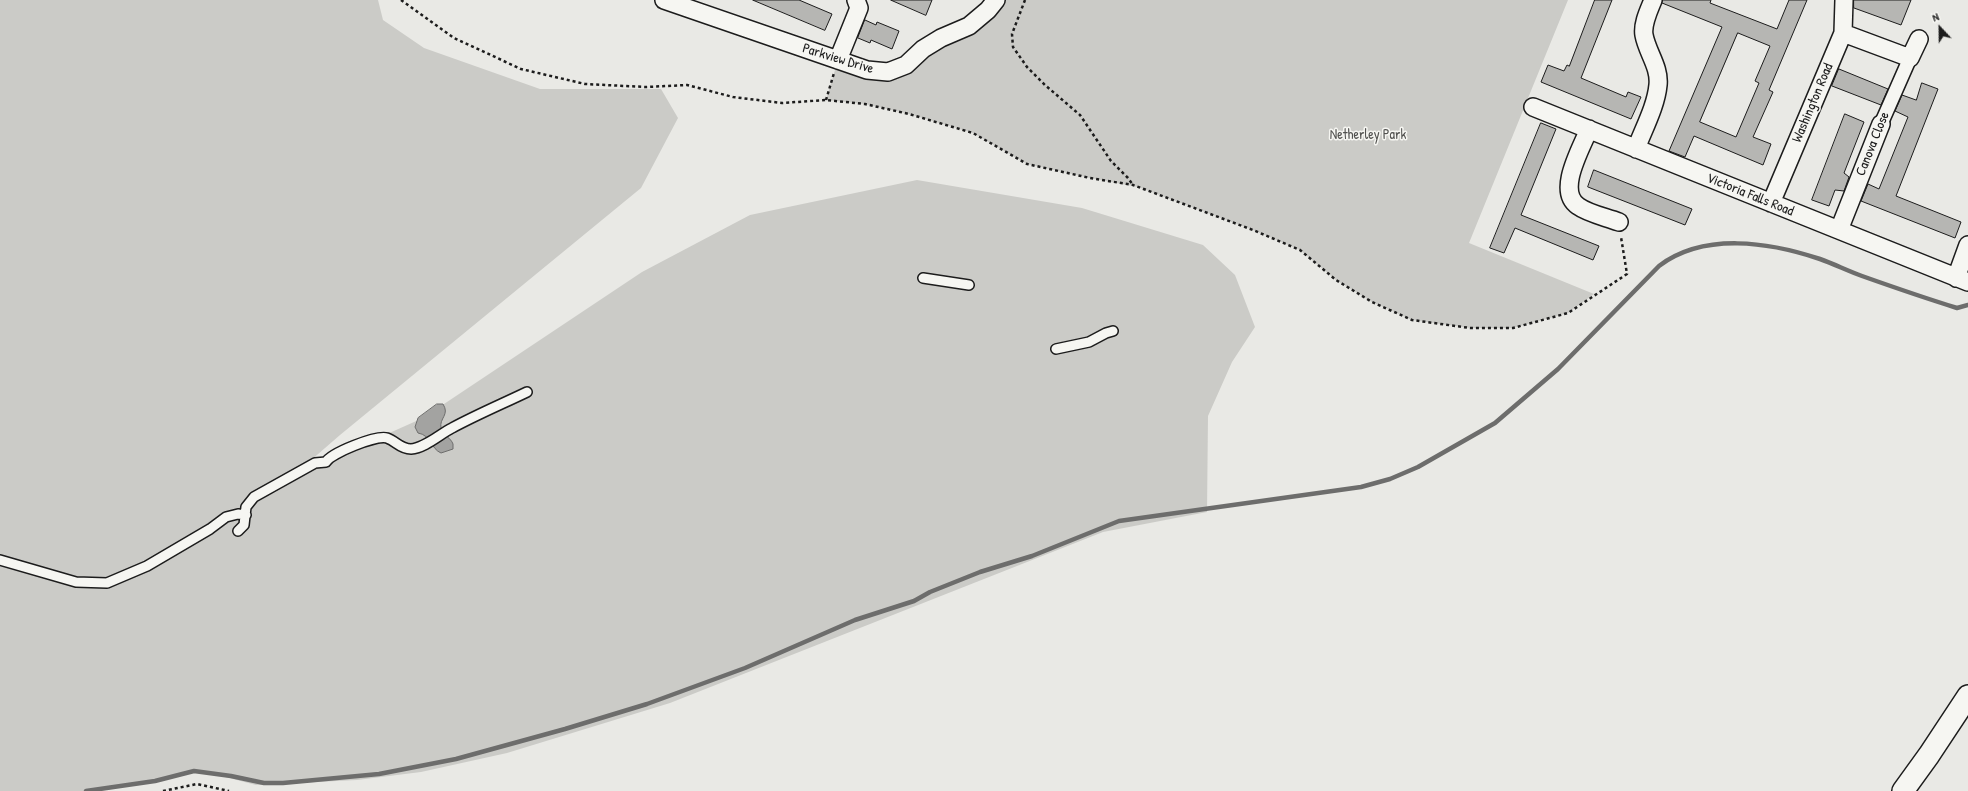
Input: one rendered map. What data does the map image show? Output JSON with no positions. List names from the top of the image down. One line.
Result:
{"streets":{"street":["Parkview Drive","Washington Road","Canova Close","Victoria Falls Road"]},"crossings":[["Washington Road","Victoria Falls Road"],["Canova Close","Victoria Falls Road"]],"parks":["Netherley Park"],"north":"top"}
